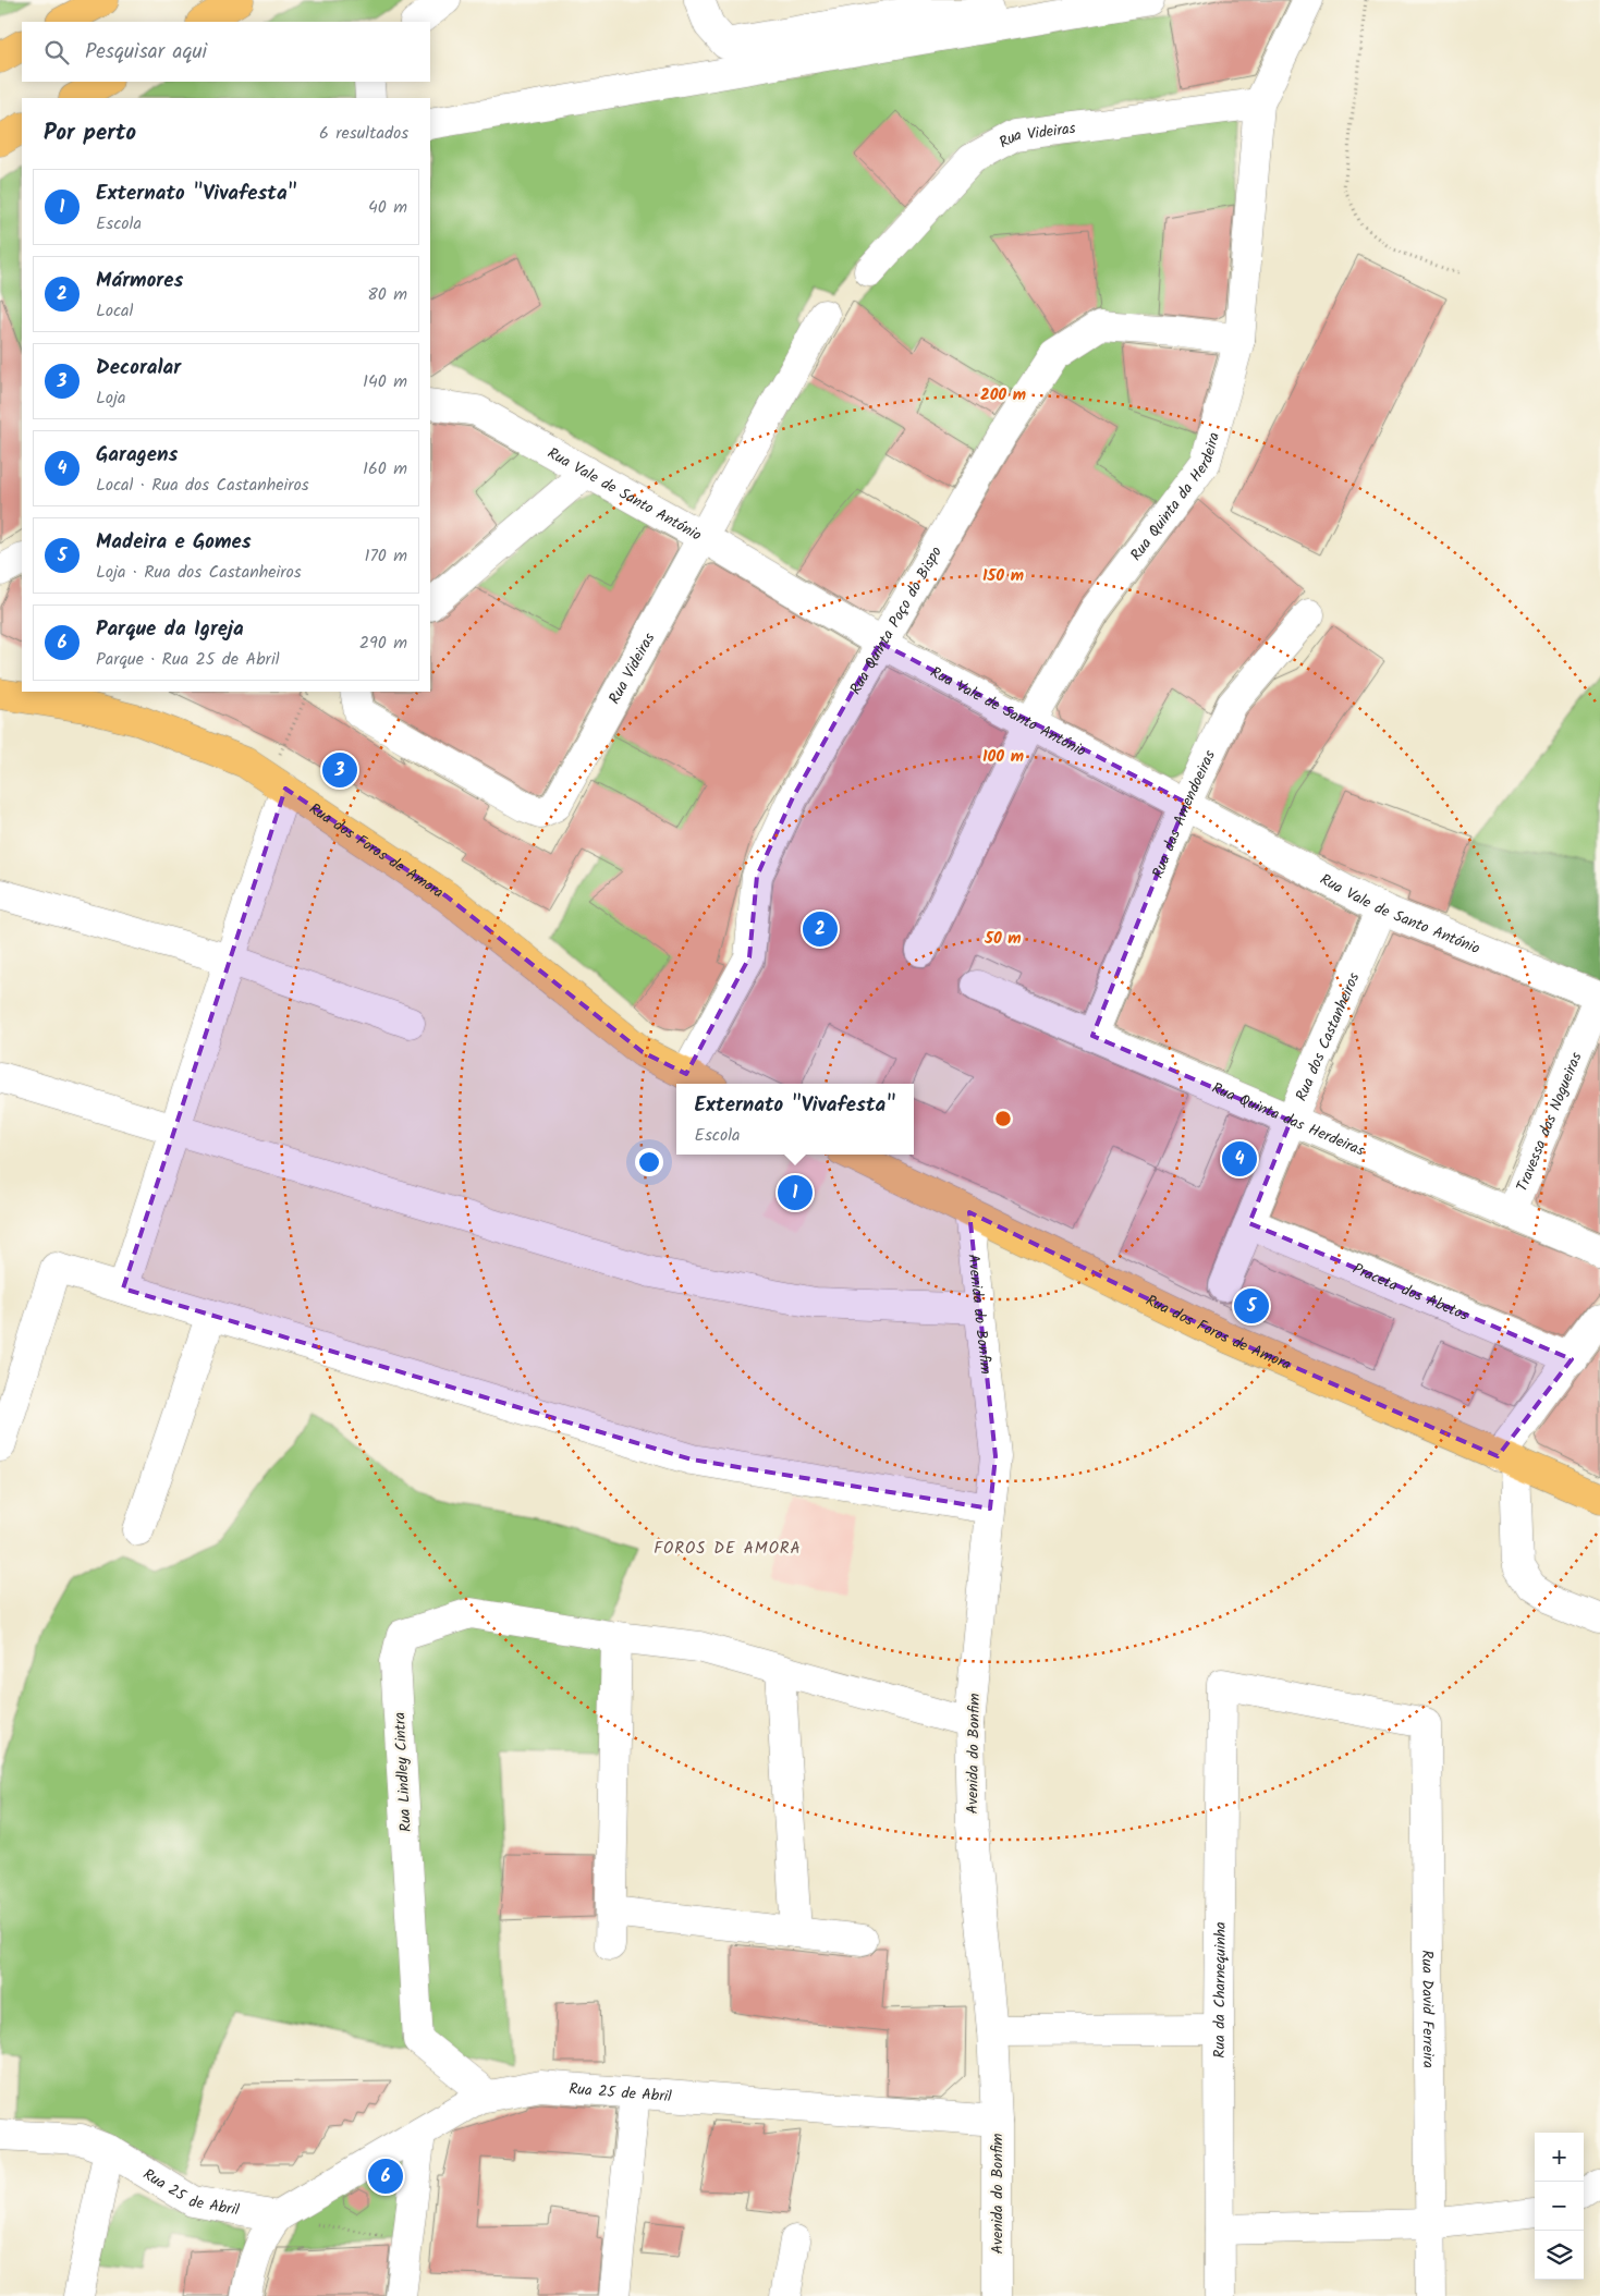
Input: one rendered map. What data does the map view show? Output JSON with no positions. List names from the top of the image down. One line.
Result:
{"streets":{"main road":["Rua dos Foros de Amora"],"street":["Rua Videiras","Rua Vale de Santo António","Rua Quinta da Herdeira","Rua Quinta Poço do Bispo","Rua das Amendoeiras","Rua dos Castanheiros","Rua Quinta das Herdeiras","Travessa das Nogueiras","Praceta dos Abetos","Avenida do Bonfim","Rua Lindley Cintra","Rua da Charnequinha","Rua David Ferreira","Rua 25 de Abril"]},"crossings":[["Rua Videiras","Rua Vale de Santo António"],["Rua Videiras","Rua Quinta da Herdeira"],["Rua Vale de Santo António","Rua Quinta da Herdeira"],["Rua Vale de Santo António","Rua Quinta Poço do Bispo"],["Rua Vale de Santo António","Rua das Amendoeiras"],["Rua Vale de Santo António","Rua dos Castanheiros"],["Rua Vale de Santo António","Travessa das Nogueiras"],["Rua Quinta da Herdeira","Rua Quinta Poço do Bispo"],["Rua Quinta Poço do Bispo","Rua dos Foros de Amora"],["Rua das Amendoeiras","Rua Quinta das Herdeiras"],["Rua dos Foros de Amora","Avenida do Bonfim"],["Rua dos Castanheiros","Rua Quinta das Herdeiras"],["Rua dos Castanheiros","Praceta dos Abetos"],["Rua Quinta das Herdeiras","Travessa das Nogueiras"],["Avenida do Bonfim","Rua 25 de Abril"],["Rua Lindley Cintra","Rua 25 de Abril"],["Rua da Charnequinha","Rua David Ferreira"]],"districts":["FOROS DE AMORA"],"page":{"search":"Pesquisar aqui","heading":["Por perto","6 resultados"],"list":[{"mark":"1","name":"Externato \"Vivafesta\"","note":"Escola","value":"40 m"},{"mark":"2","name":"Mármores","note":"Local","value":"80 m"},{"mark":"3","name":"Decoralar","note":"Loja","value":"140 m"},{"mark":"4","name":"Garagens","note":"Local · Rua dos Castanheiros","value":"160 m"},{"mark":"5","name":"Madeira e Gomes","note":"Loja · Rua dos Castanheiros","value":"170 m"},{"mark":"6","name":"Parque da Igreja","note":"Parque · Rua 25 de Abril","value":"290 m"}],"pins":["3","2","4","1","5","6"],"popup":["Externato \"Vivafesta\"","Escola"],"map_buttons":["+","−"]},"rings":["200 m","150 m","100 m","50 m"]}
